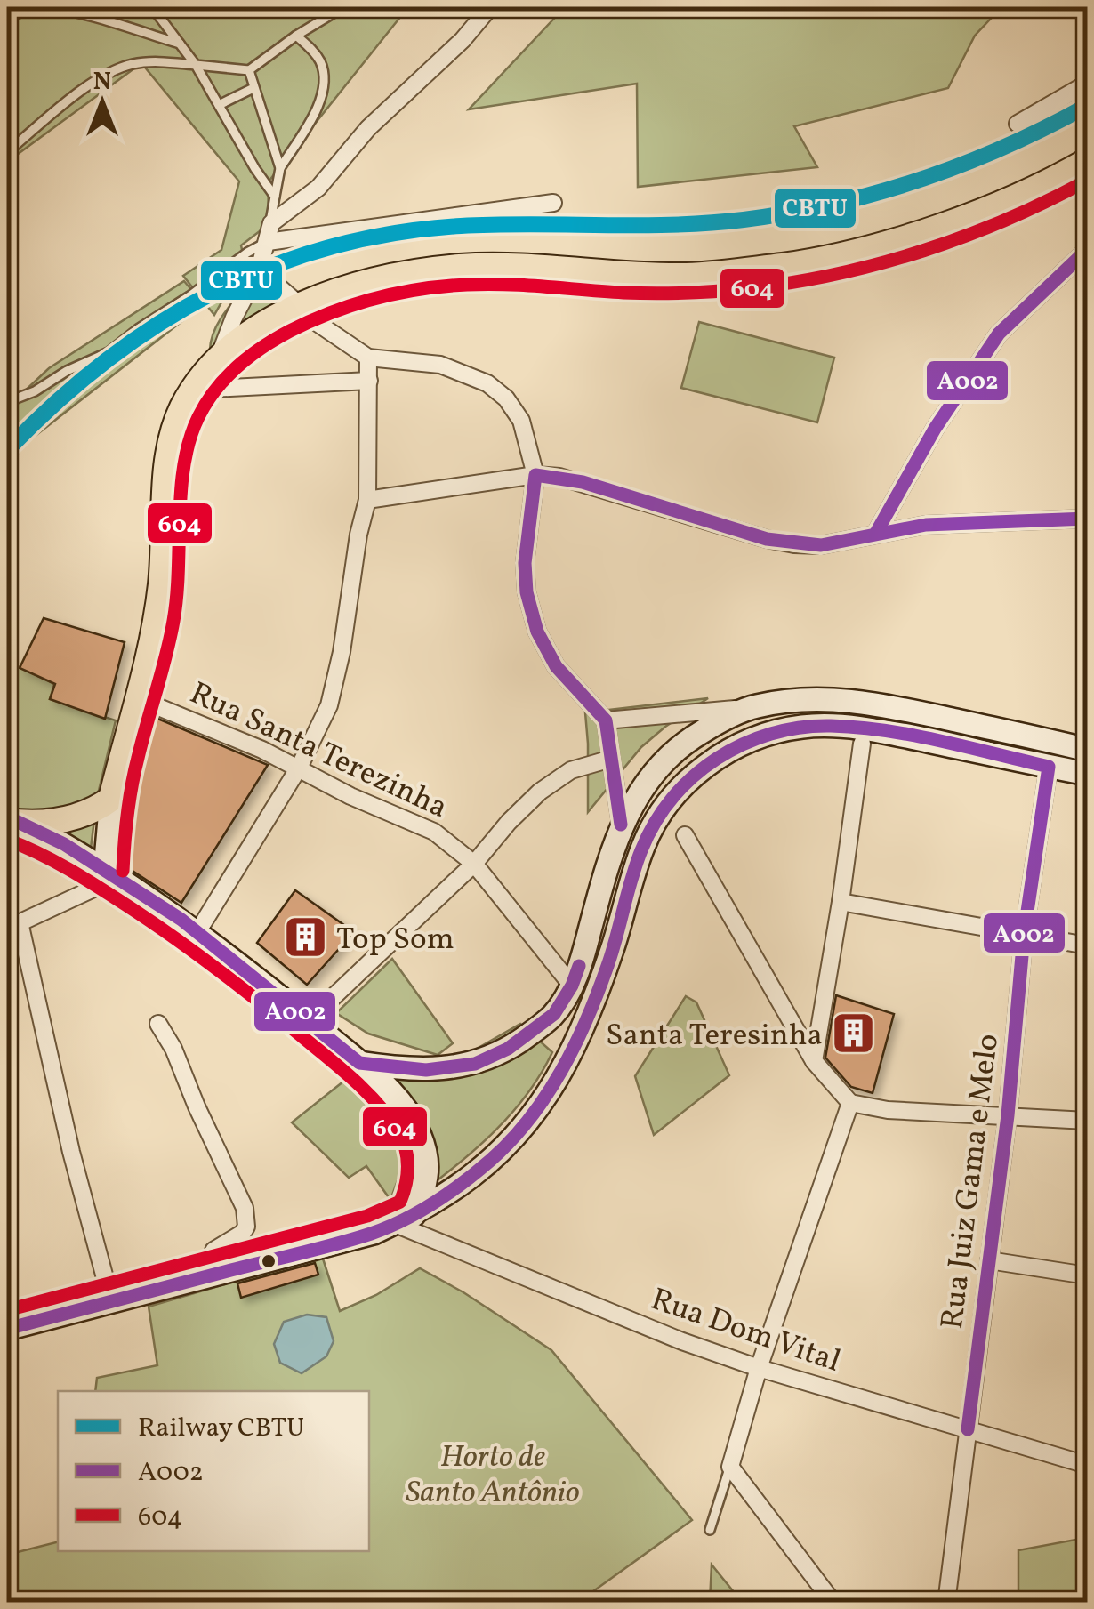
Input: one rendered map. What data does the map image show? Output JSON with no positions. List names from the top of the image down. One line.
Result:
{"streets":{"street":["Rua Santa Terezinha","Rua Juiz Gama e Melo","Rua Dom Vital"]},"crossings":[["Rua Juiz Gama e Melo","Rua Dom Vital"]],"parks":["Horto de Santo Antônio"],"places":{"building":["Top Som","Santa Teresinha"]},"lines":["rail line CBTU","transit line 604","transit line A002"],"legend":["Railway CBTU","A002","604"],"north":"top"}
